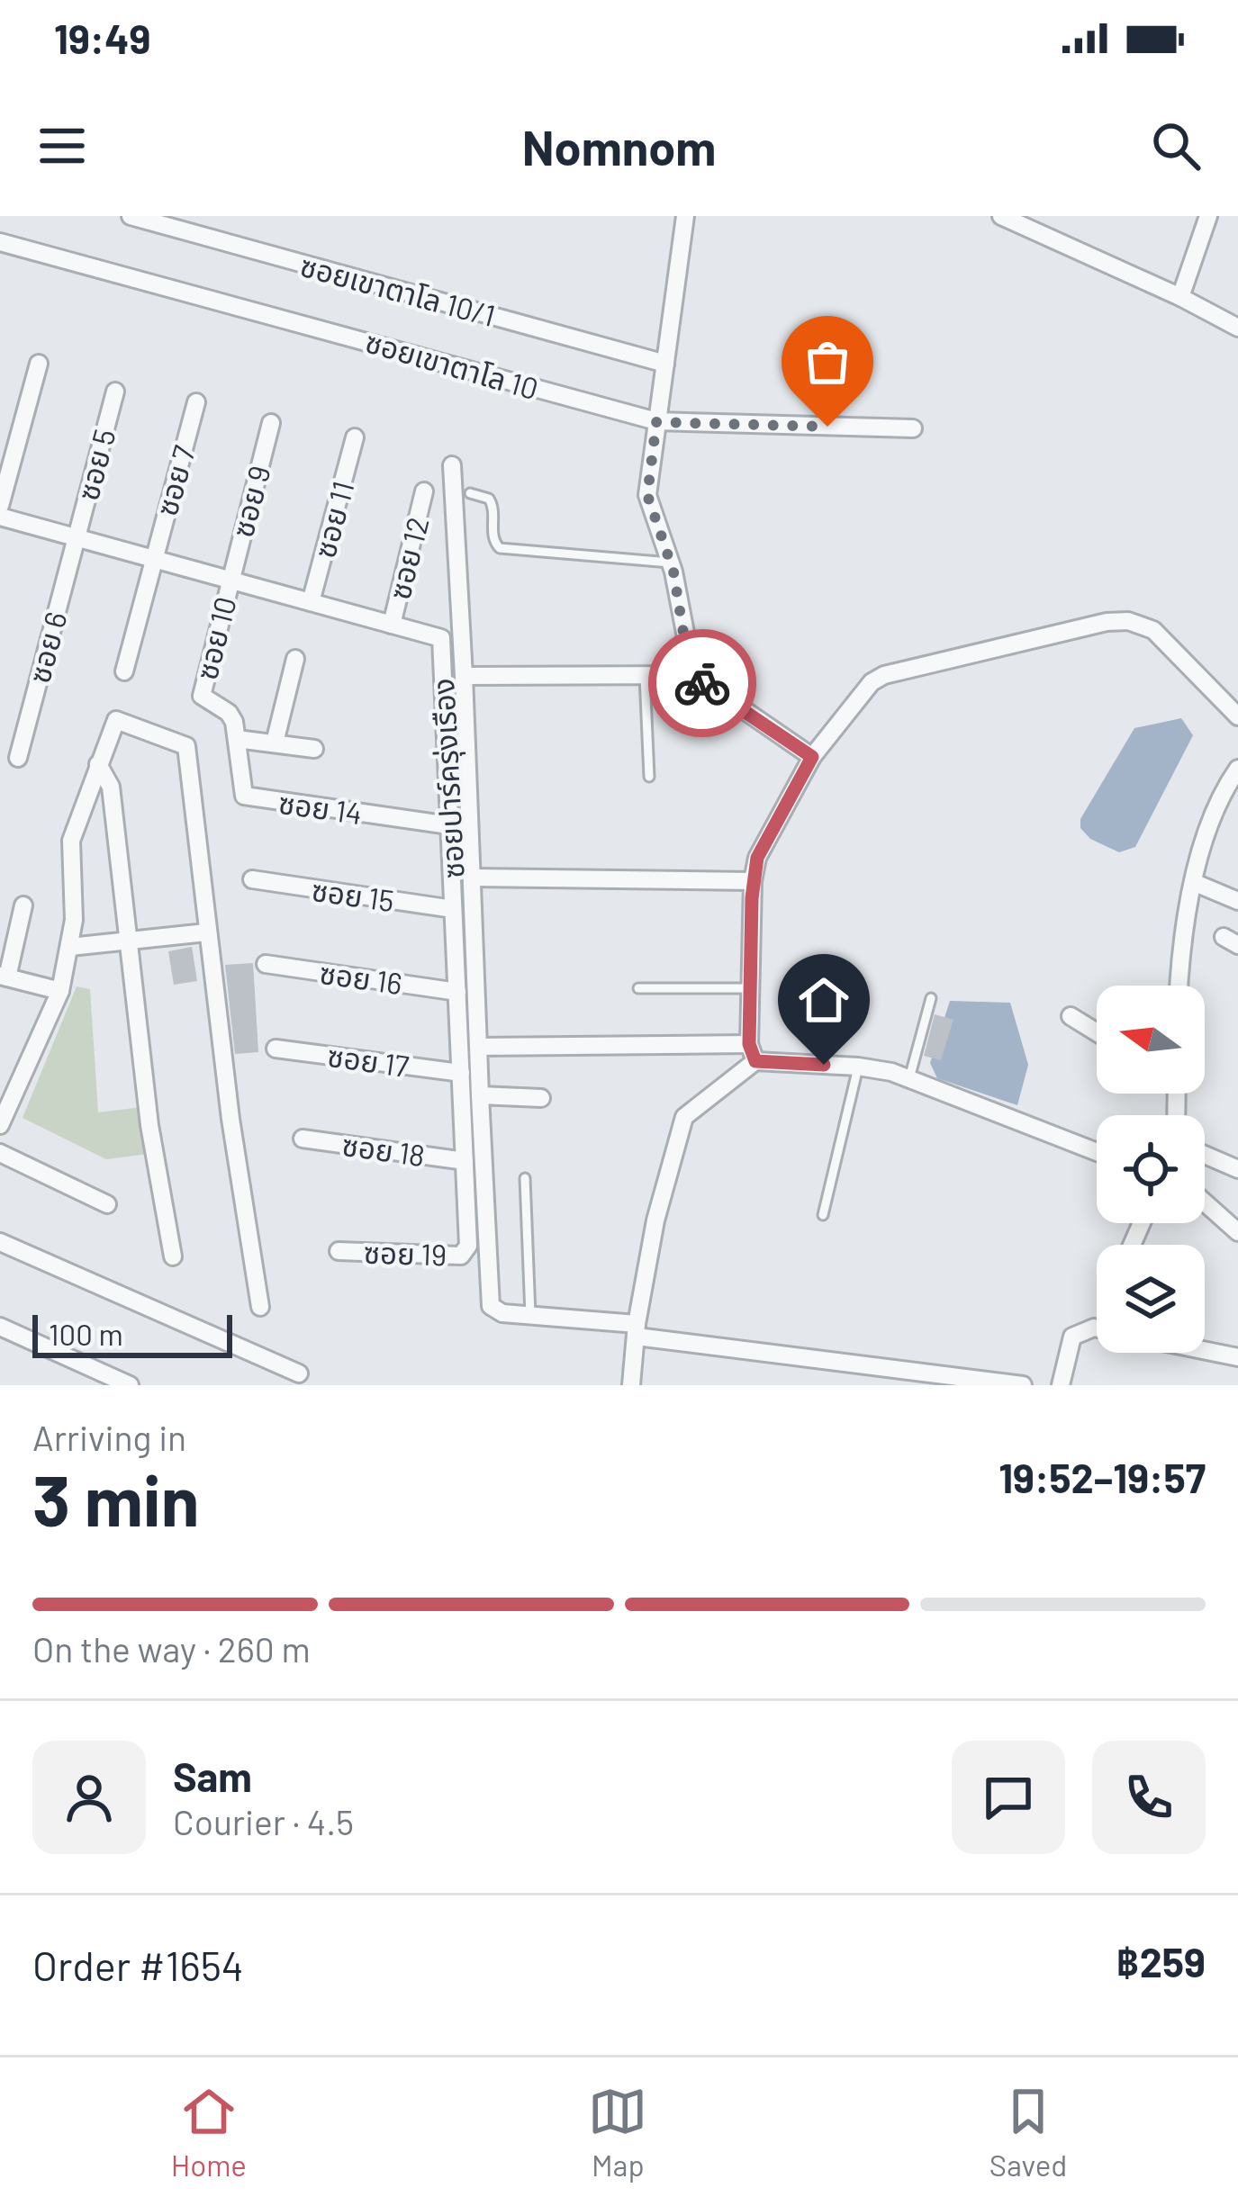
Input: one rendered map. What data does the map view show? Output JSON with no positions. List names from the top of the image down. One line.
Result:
{"streets":{"street":["ซอยเขาตาโล 10/1","ซอยเขาตาโล 10","ซอย 5","ซอย 7","ซอย 9","ซอย 11","ซอย 12","ซอย 10","ซอย 6","ซอยปาร์ครุ่งเรือง","ซอย 14","ซอย 15","ซอย 16","ซอย 17","ซอย 18","ซอย 19"]},"crossings":[["ซอย 5","ซอย 6"],["ซอย 5","ซอยปาร์ครุ่งเรือง"],["ซอย 7","ซอยปาร์ครุ่งเรือง"],["ซอย 9","ซอย 10"],["ซอย 9","ซอยปาร์ครุ่งเรือง"],["ซอย 11","ซอยปาร์ครุ่งเรือง"],["ซอย 12","ซอยปาร์ครุ่งเรือง"],["ซอย 10","ซอยปาร์ครุ่งเรือง"],["ซอย 10","ซอย 14"],["ซอย 6","ซอยปาร์ครุ่งเรือง"],["ซอยปาร์ครุ่งเรือง","ซอย 14"],["ซอยปาร์ครุ่งเรือง","ซอย 15"],["ซอยปาร์ครุ่งเรือง","ซอย 16"],["ซอยปาร์ครุ่งเรือง","ซอย 17"],["ซอยปาร์ครุ่งเรือง","ซอย 18"],["ซอยปาร์ครุ่งเรือง","ซอย 19"]],"scale_bar":"100 m","north":"left","page":{"status":"19:49","header":"Nomnom","scale":"100 m","heading":["3 min","Arriving in","19:52–19:57"],"panel":["Sam","Courier · 4.5","Order #1654","฿259"],"bar":"On the way · 260 m","tabs":["Home","Map","Saved"]}}
